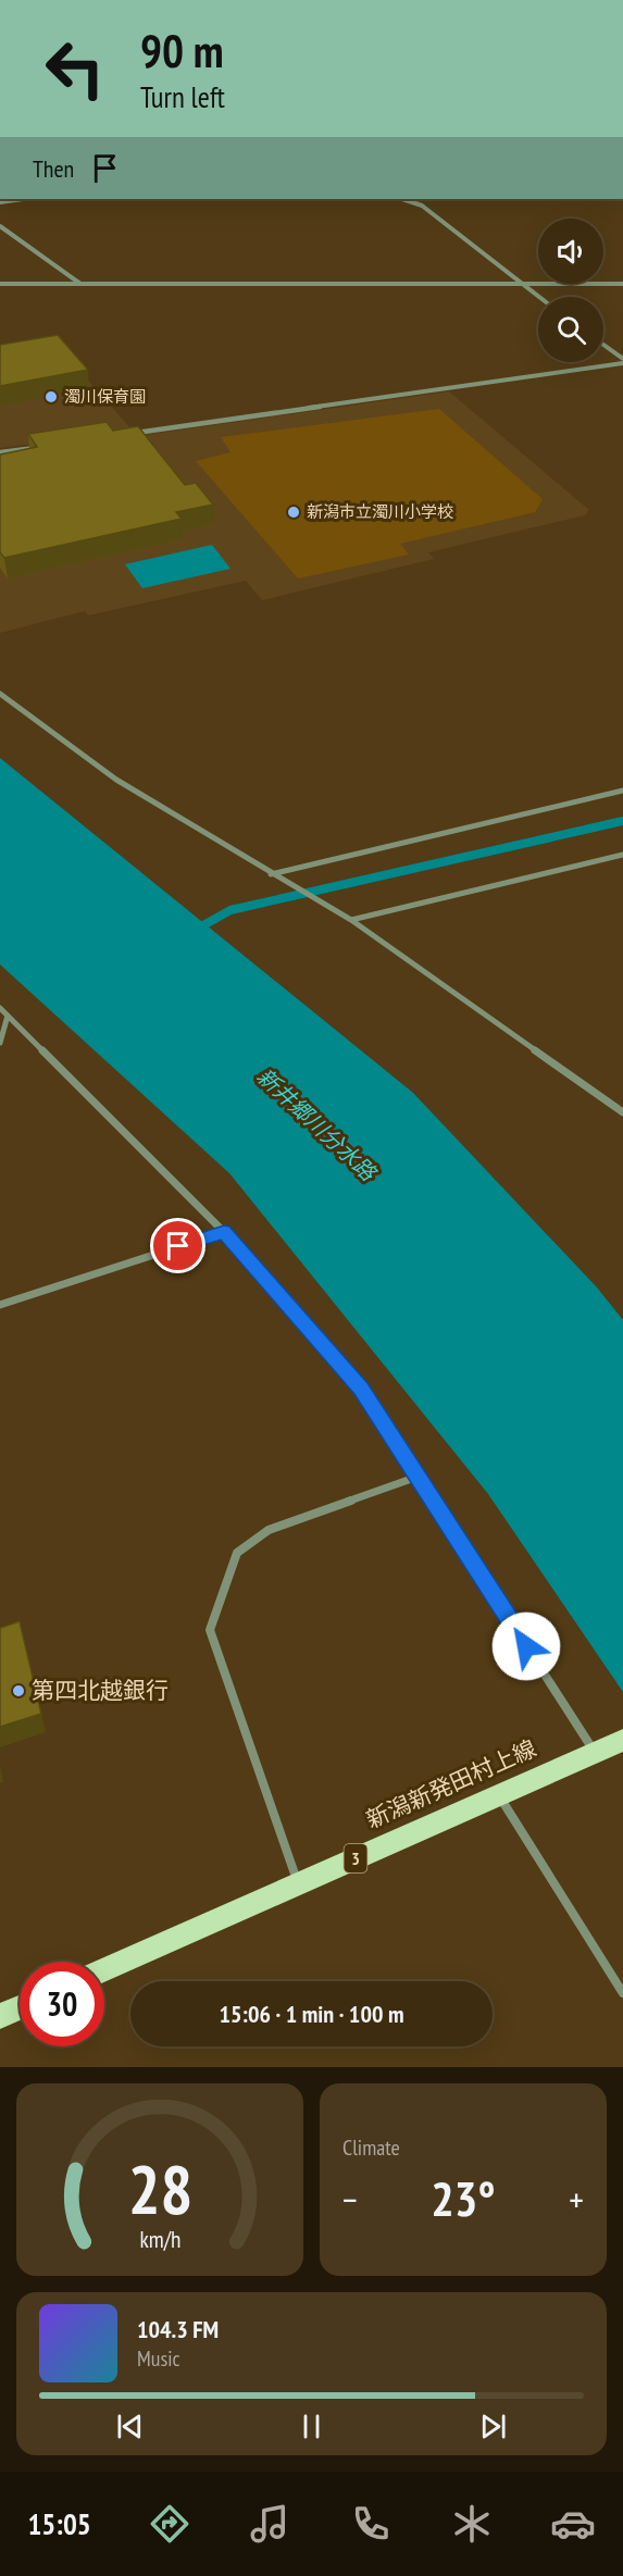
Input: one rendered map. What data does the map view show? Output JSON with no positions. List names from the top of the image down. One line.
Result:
{"streets":{"main road":["新潟新発田村上線","3"]},"water":["新井郷川分水路"],"places":["濁川保育園","新潟市立濁川小学校","第四北越銀行"],"page":{"turn":["90 m","Turn left"],"then":"Then","limit":"30","trip":"15:06 · 1 min · 100 m","tile":"Climate","heat":["−","23°","+"],"song":["104.3 FM","Music"],"tabs":"15:05","gauge":["28","km/h"]}}
